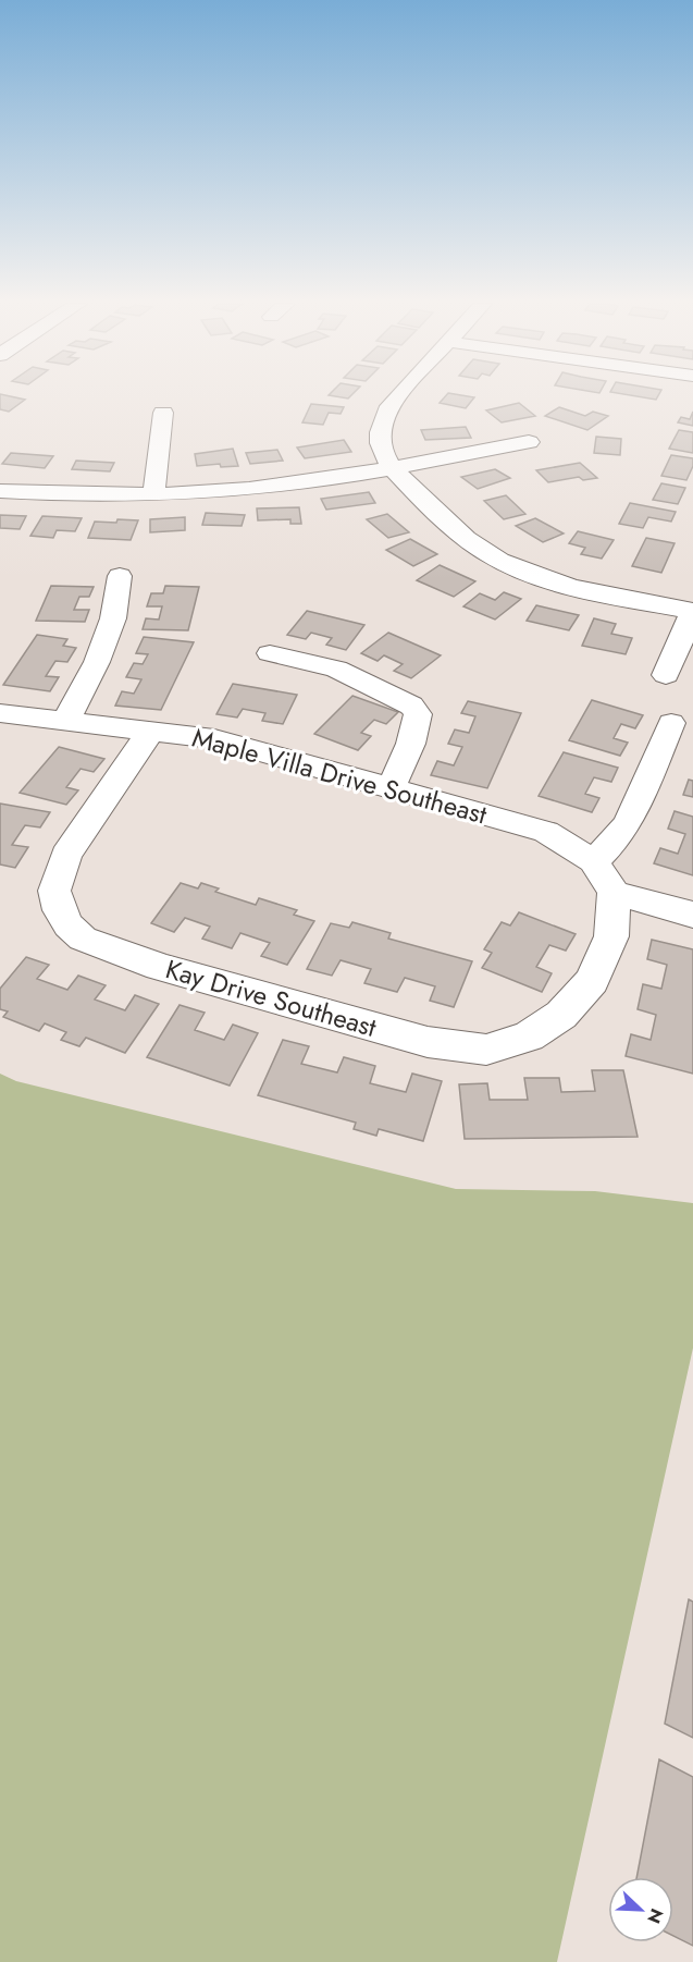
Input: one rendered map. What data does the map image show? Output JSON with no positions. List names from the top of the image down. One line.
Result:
{"streets":{"street":["Maple Villa Drive Southeast","Kay Drive Southeast"]},"crossings":[["Maple Villa Drive Southeast","Kay Drive Southeast"]],"north":"bottom right"}
